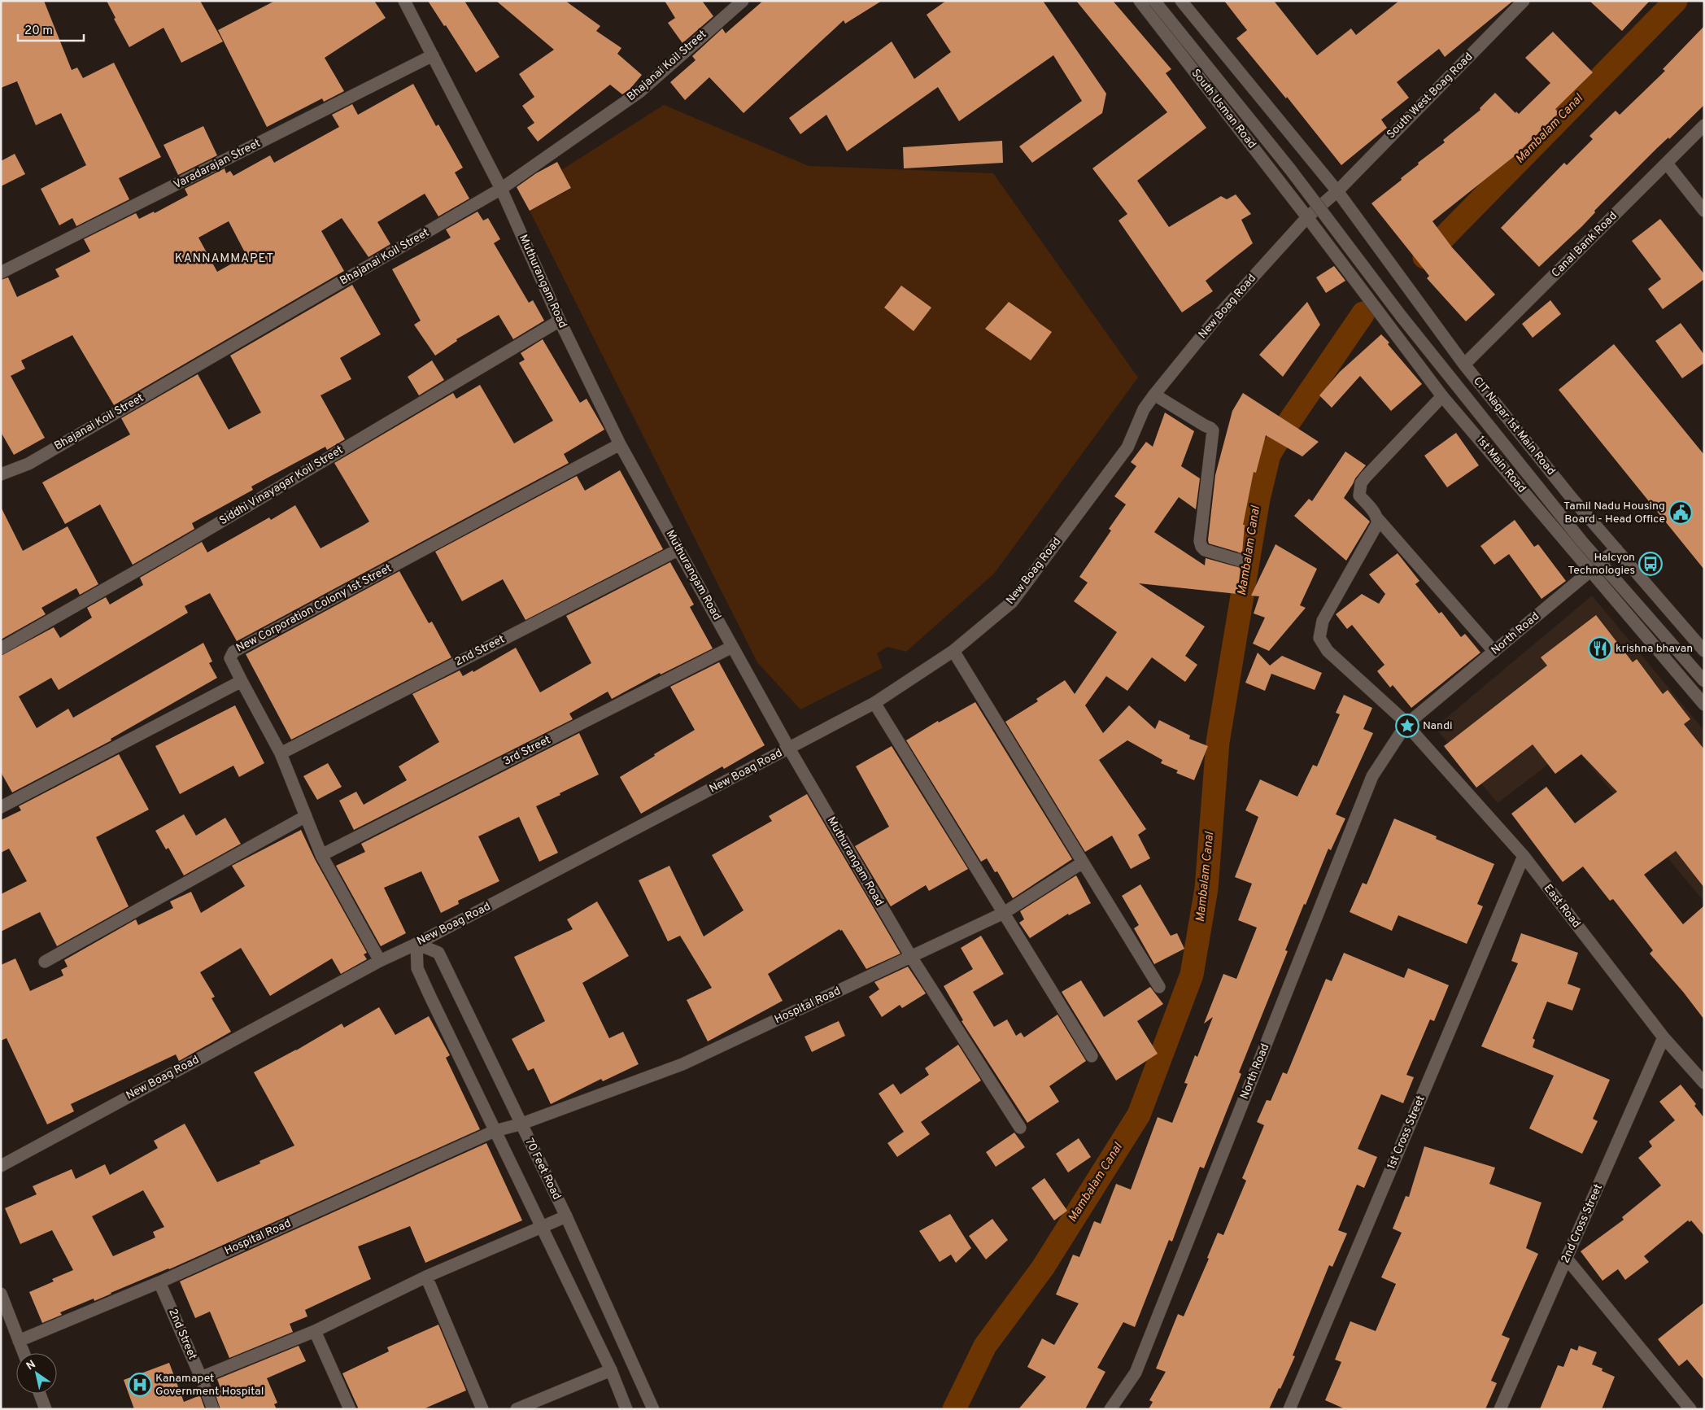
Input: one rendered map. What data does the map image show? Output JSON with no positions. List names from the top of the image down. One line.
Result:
{"streets":{"street":["Bhajanai Koil Street","South West Boag Road","South Usman Road","Varadarajan Street","Canal Bank Road","Muthurangam Road","New Boag Road","CIT Nagar 1st Main Road","1st Main Road","Siddhi Vinayagar Koil Street","New Corporation Colony 1st Street","North Road","2nd Street","3rd Street","East Road","Hospital Road","1st Cross Street","70 Feet Road","2nd Cross Street"]},"crossings":[["Bhajanai Koil Street","Muthurangam Road"],["South West Boag Road","New Boag Road"],["South West Boag Road","CIT Nagar 1st Main Road"],["South Usman Road","New Boag Road"],["South Usman Road","1st Main Road"],["Varadarajan Street","Muthurangam Road"],["Canal Bank Road","CIT Nagar 1st Main Road"],["Muthurangam Road","New Boag Road"],["Muthurangam Road","Siddhi Vinayagar Koil Street"],["Muthurangam Road","New Corporation Colony 1st Street"],["Muthurangam Road","2nd Street"],["Muthurangam Road","3rd Street"],["Muthurangam Road","Hospital Road"],["New Boag Road","CIT Nagar 1st Main Road"],["New Boag Road","1st Main Road"],["New Boag Road","70 Feet Road"],["CIT Nagar 1st Main Road","North Road"],["1st Main Road","North Road"],["North Road","East Road"],["2nd Street","Hospital Road"],["East Road","1st Cross Street"],["East Road","2nd Cross Street"],["Hospital Road","70 Feet Road"]],"districts":["KANNAMMAPET"],"water":["Mambalam Canal"],"places":{"public building":["Tamil Nadu Housing Board - Head Office"],"bus stop":["Halcyon Technologies"],"restaurant":["krishna bhavan"],"place":["Nandi"],"hospital":["Kanamapet Government Hospital"]},"scale_bar":"20 m","north":"top left"}
